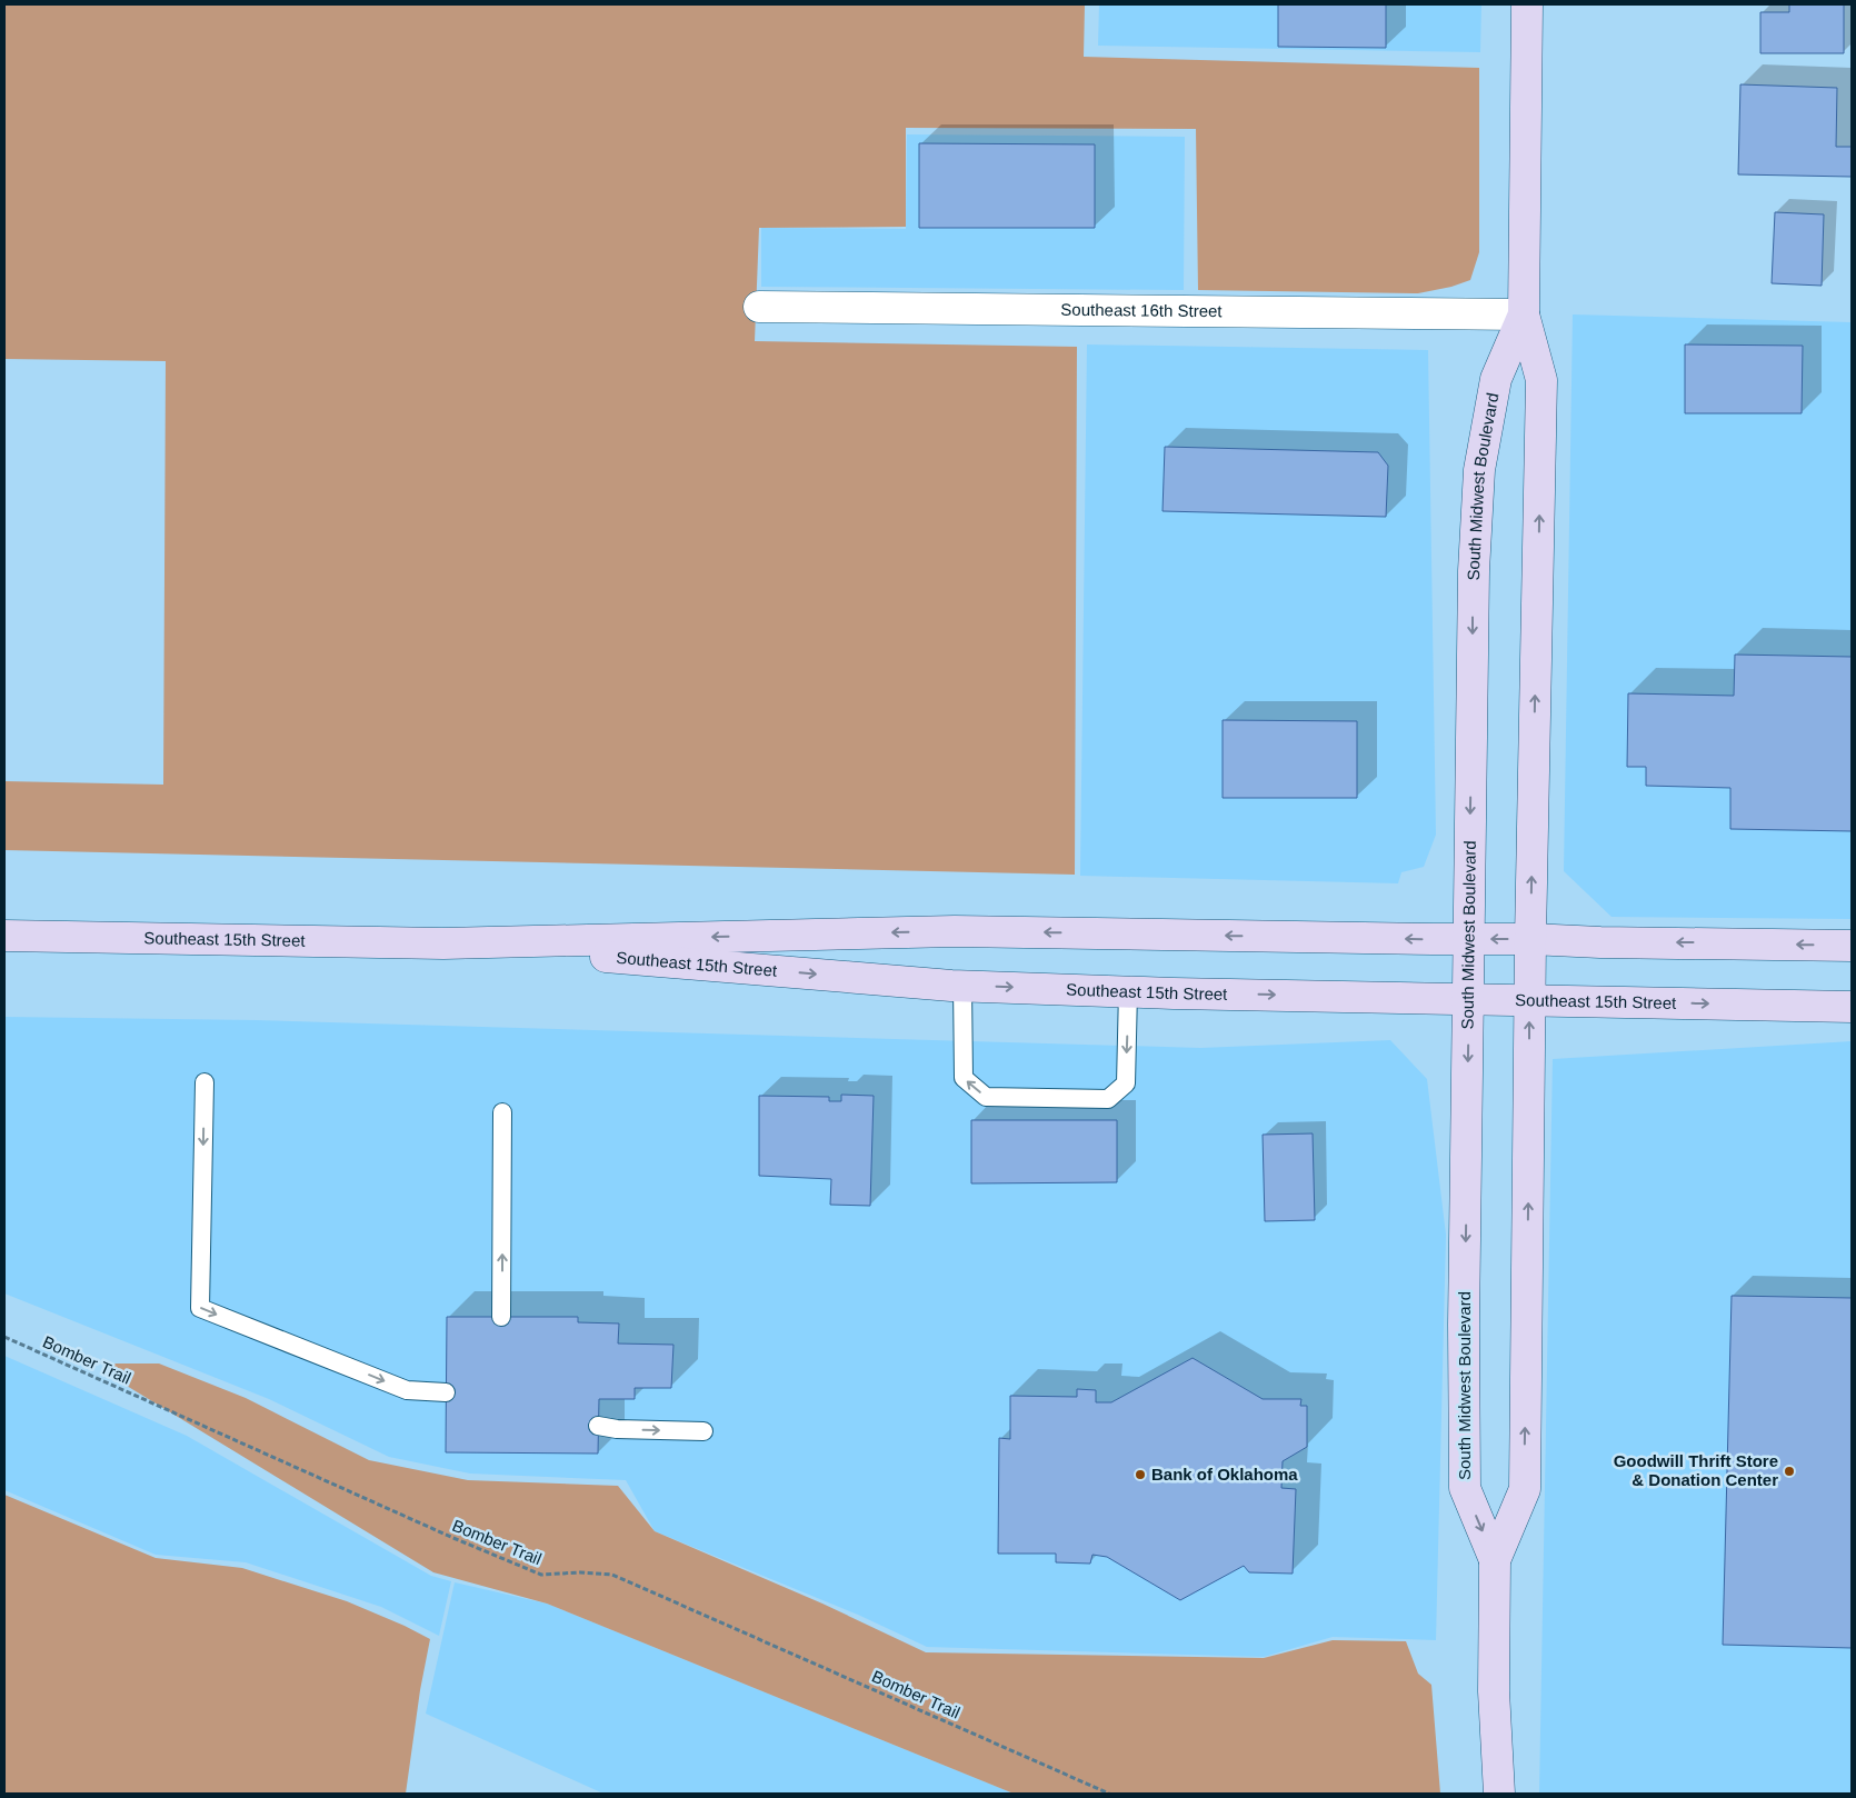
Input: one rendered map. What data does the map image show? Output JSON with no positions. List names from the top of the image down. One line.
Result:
{"streets":{"main road":["South Midwest Boulevard","Southeast 15th Street"],"street":["Southeast 16th Street"],"path":["Bomber Trail"]},"crossings":[["Southeast 16th Street","South Midwest Boulevard"],["South Midwest Boulevard","Southeast 15th Street"]],"places":["Goodwill Thrift Store & Donation Center","Bank of Oklahoma"]}
